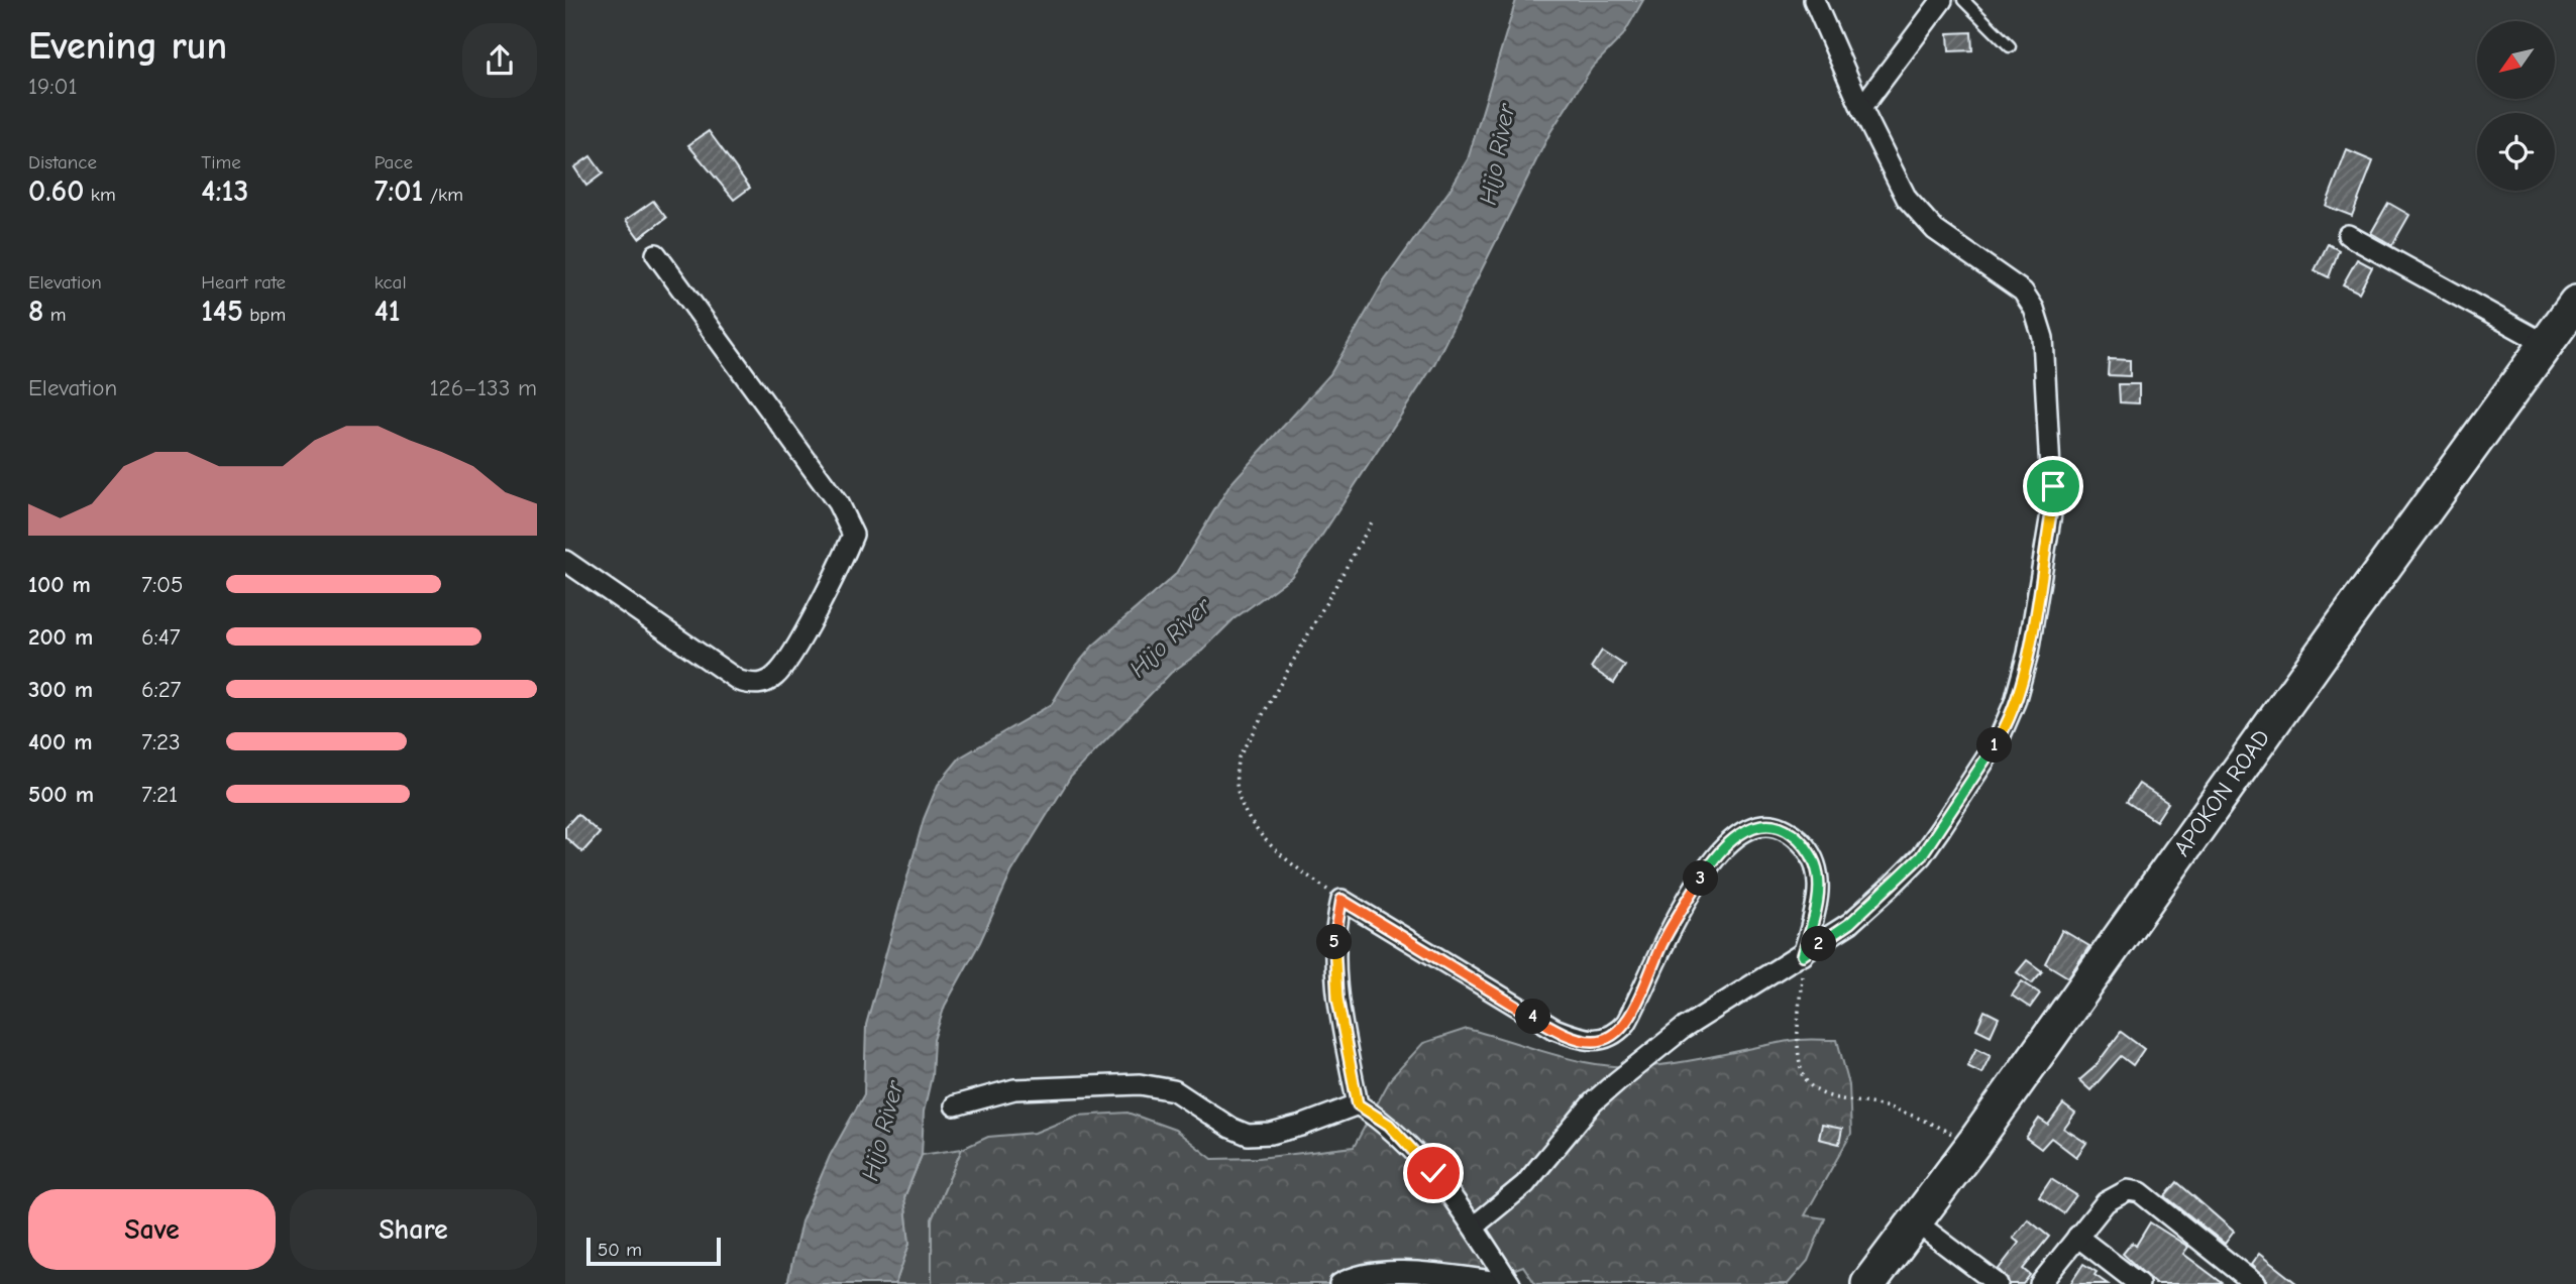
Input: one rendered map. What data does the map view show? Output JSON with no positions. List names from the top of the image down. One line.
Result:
{"streets":{"highway":["APOKON ROAD"]},"water":["Hijo River"],"scale_bar":"50 m","north":"bottom left","page":{"heading":["Evening run","19:01"],"stats":[["Distance","0.60 km"],["Time","4:13"],["Pace","7:01 /km"],["Elevation","8 m"],["Heart rate","145 bpm"],["kcal","41"]],"chart":["Elevation","126–133 m"],"list":[{"name":"100 m","note":"7:05"},{"name":"200 m","note":"6:47"},{"name":"300 m","note":"6:27"},{"name":"400 m","note":"7:23"},{"name":"500 m","note":"7:21"}],"pins":["1","3","5","2","4"],"buttons":["Save","Share"],"scale":"50 m"}}
